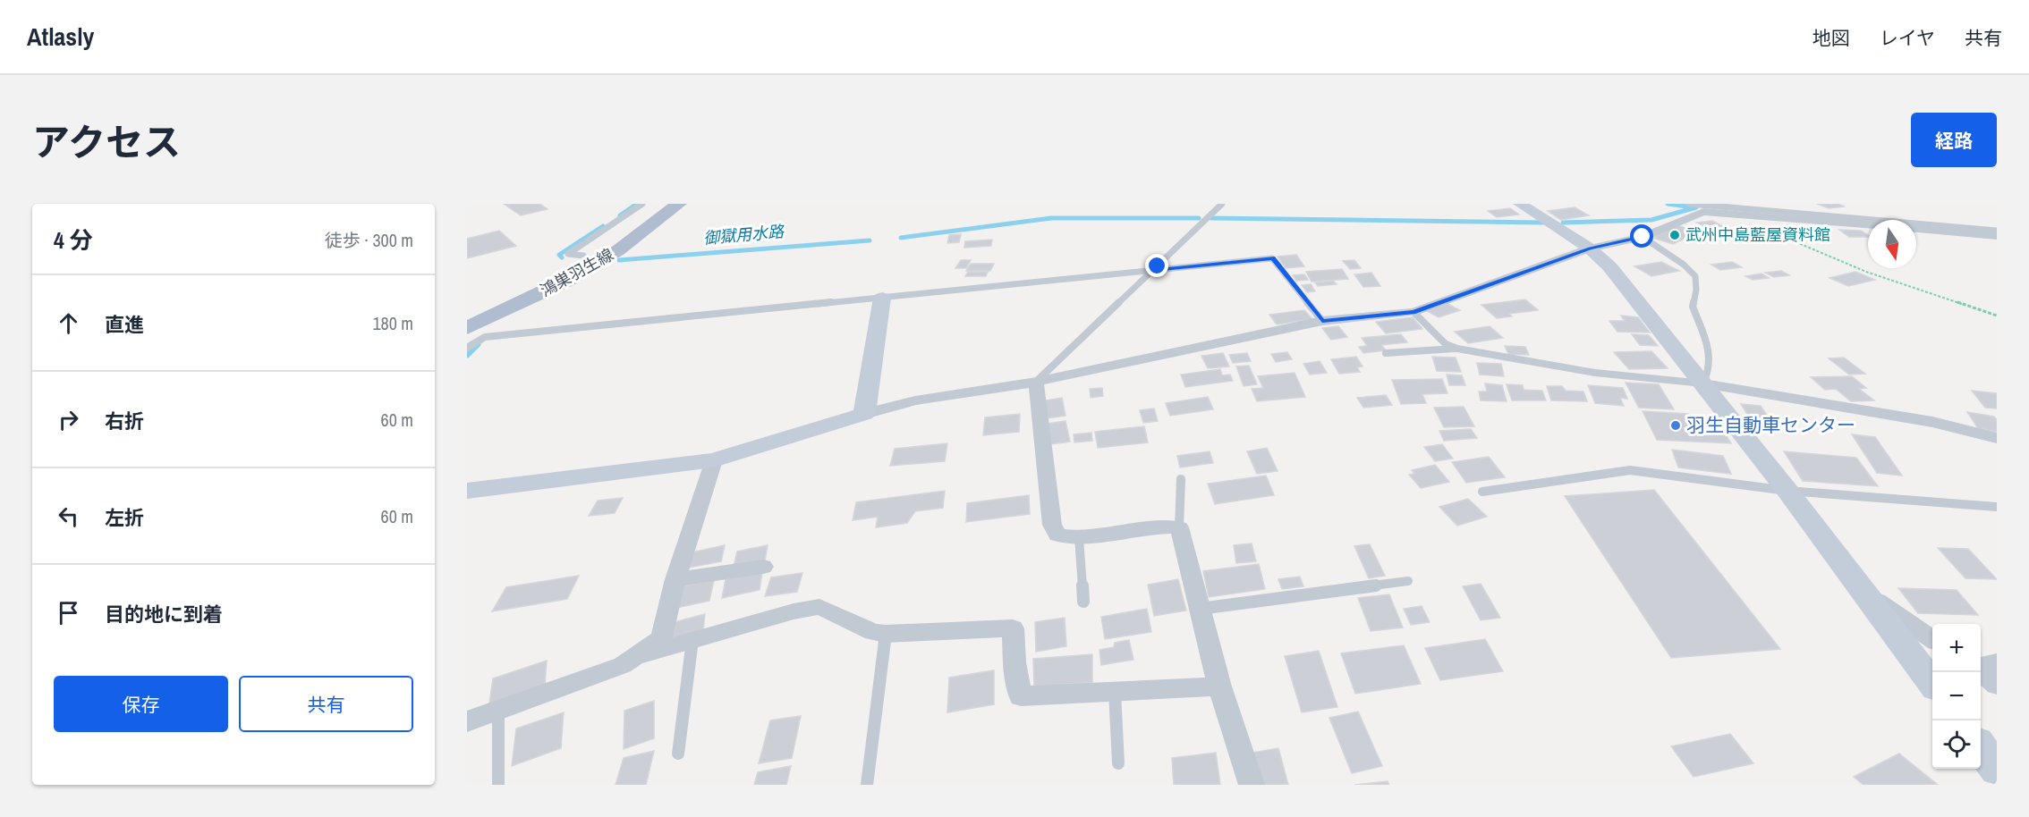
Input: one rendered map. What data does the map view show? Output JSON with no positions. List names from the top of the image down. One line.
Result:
{"streets":{"main road":["鴻巣羽生線"]},"water":["御獄用水路"],"places":["武州中島藍屋資料館","羽生自動車センター"],"north":"bottom","page":{"header":"Atlasly","nav":["地図","レイヤ","共有"],"title":"アクセス","buttons":["経路",["保存","共有"]],"heading":["4 分","徒歩 · 300 m"],"list":[["直進","180 m"],["右折","60 m"],["左折","60 m"],"目的地に到着"],"map_buttons":["+","−"]}}
